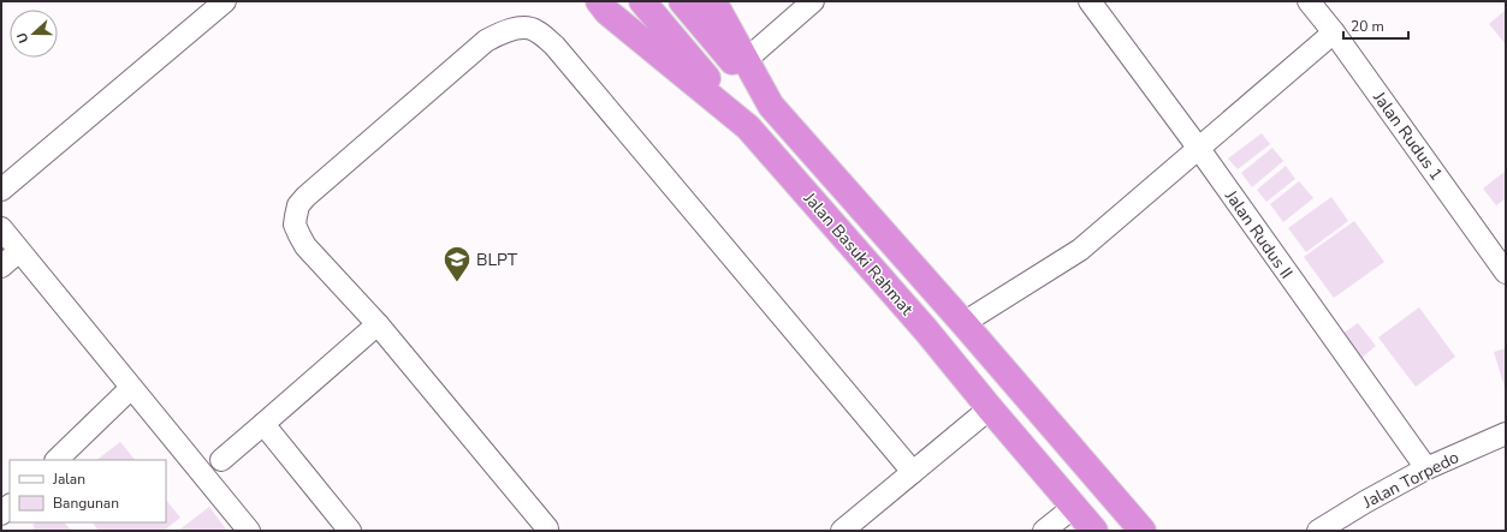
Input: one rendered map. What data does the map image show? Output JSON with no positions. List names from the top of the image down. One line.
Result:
{"streets":{"highway":["Jalan Basuki Rahmat"],"street":["Jalan Rudus 1","Jalan Rudus II","Jalan Torpedo"]},"crossings":[["Jalan Rudus II","Jalan Torpedo"]],"places":{"school or university":["BLPT"]},"legend":["Jalan","Bangunan"],"scale_bar":"20 m","north":"left"}
